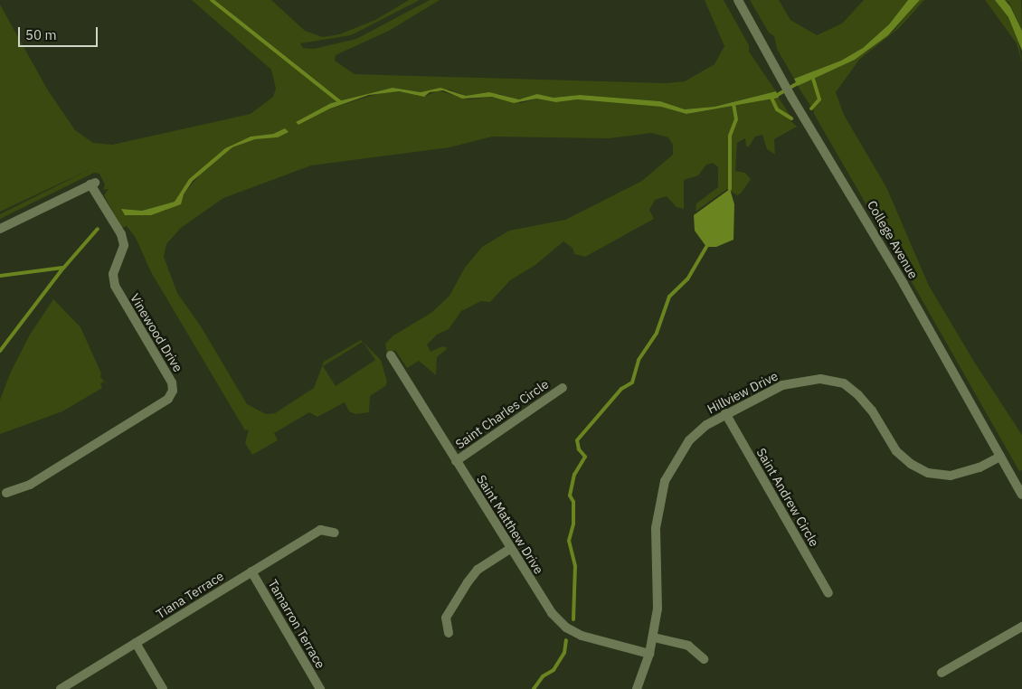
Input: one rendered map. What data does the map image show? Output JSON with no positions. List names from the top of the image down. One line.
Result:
{"streets":{"street":["College Avenue","Vinewood Drive","Hillview Drive","Saint Charles Circle","Saint Andrew Circle","Saint Matthew Drive","Tiana Terrace","Tamarron Terrace"]},"crossings":[["College Avenue","Hillview Drive"],["Hillview Drive","Saint Andrew Circle"],["Hillview Drive","Saint Matthew Drive"],["Saint Charles Circle","Saint Matthew Drive"],["Tiana Terrace","Tamarron Terrace"]],"scale_bar":"50 m"}
